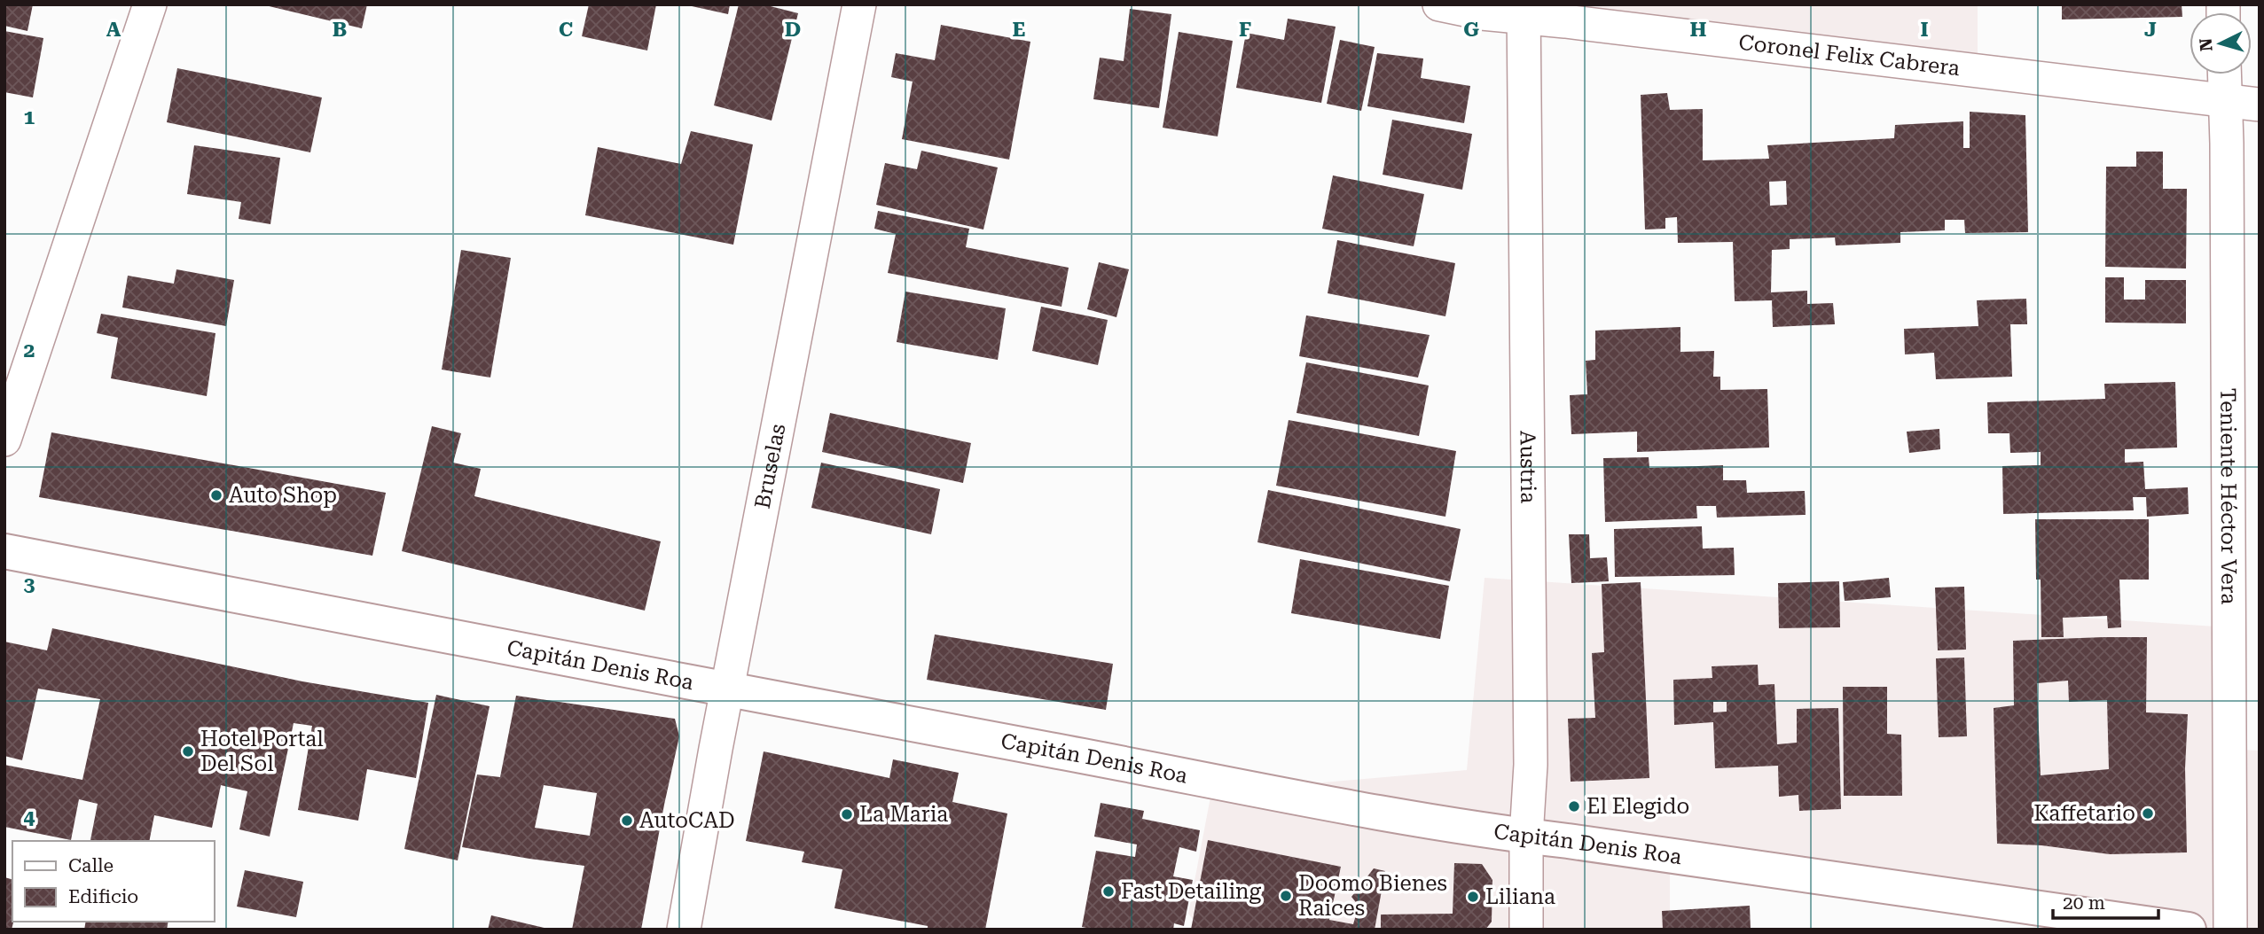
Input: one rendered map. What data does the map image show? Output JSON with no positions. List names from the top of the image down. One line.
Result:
{"streets":{"main road":["Capitán Denis Roa"],"street":["Coronel Felix Cabrera","Bruselas","Austria","Teniente Héctor Vera"]},"crossings":[["Coronel Felix Cabrera","Austria"],["Coronel Felix Cabrera","Teniente Héctor Vera"],["Bruselas","Capitán Denis Roa"],["Austria","Capitán Denis Roa"]],"places":["Auto Shop","Hotel Portal Del Sol","El Elegido","Kaffetario","La Maria","AutoCAD","Fast Detailing","Doomo Bienes Raices","Liliana"],"legend":["Calle","Edificio"],"scale_bar":"20 m","north":"left","grid":{"columns":["A","B","C","D","E","F","G","H","I","J"],"rows":["1","2","3","4"]}}
